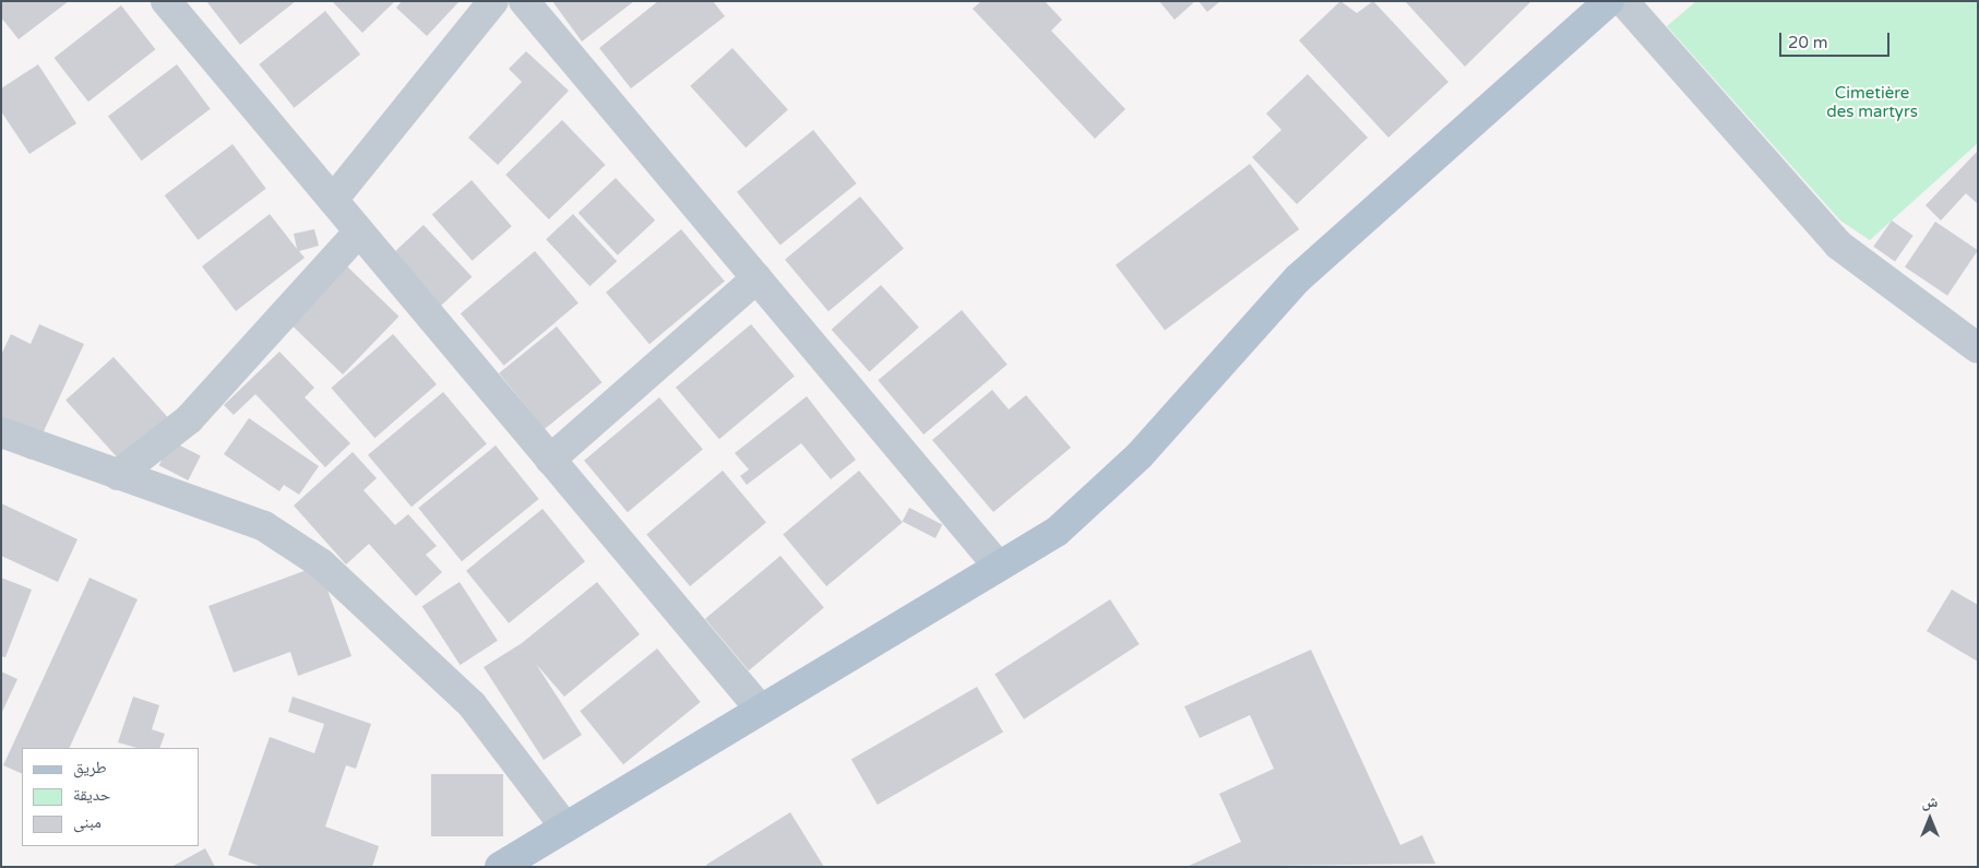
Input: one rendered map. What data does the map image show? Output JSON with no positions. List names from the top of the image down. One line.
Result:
{"parks":["Cimetière des martyrs"],"legend":["طريق","حديقة","مبنى"],"scale_bar":"20 m","north":"top"}
